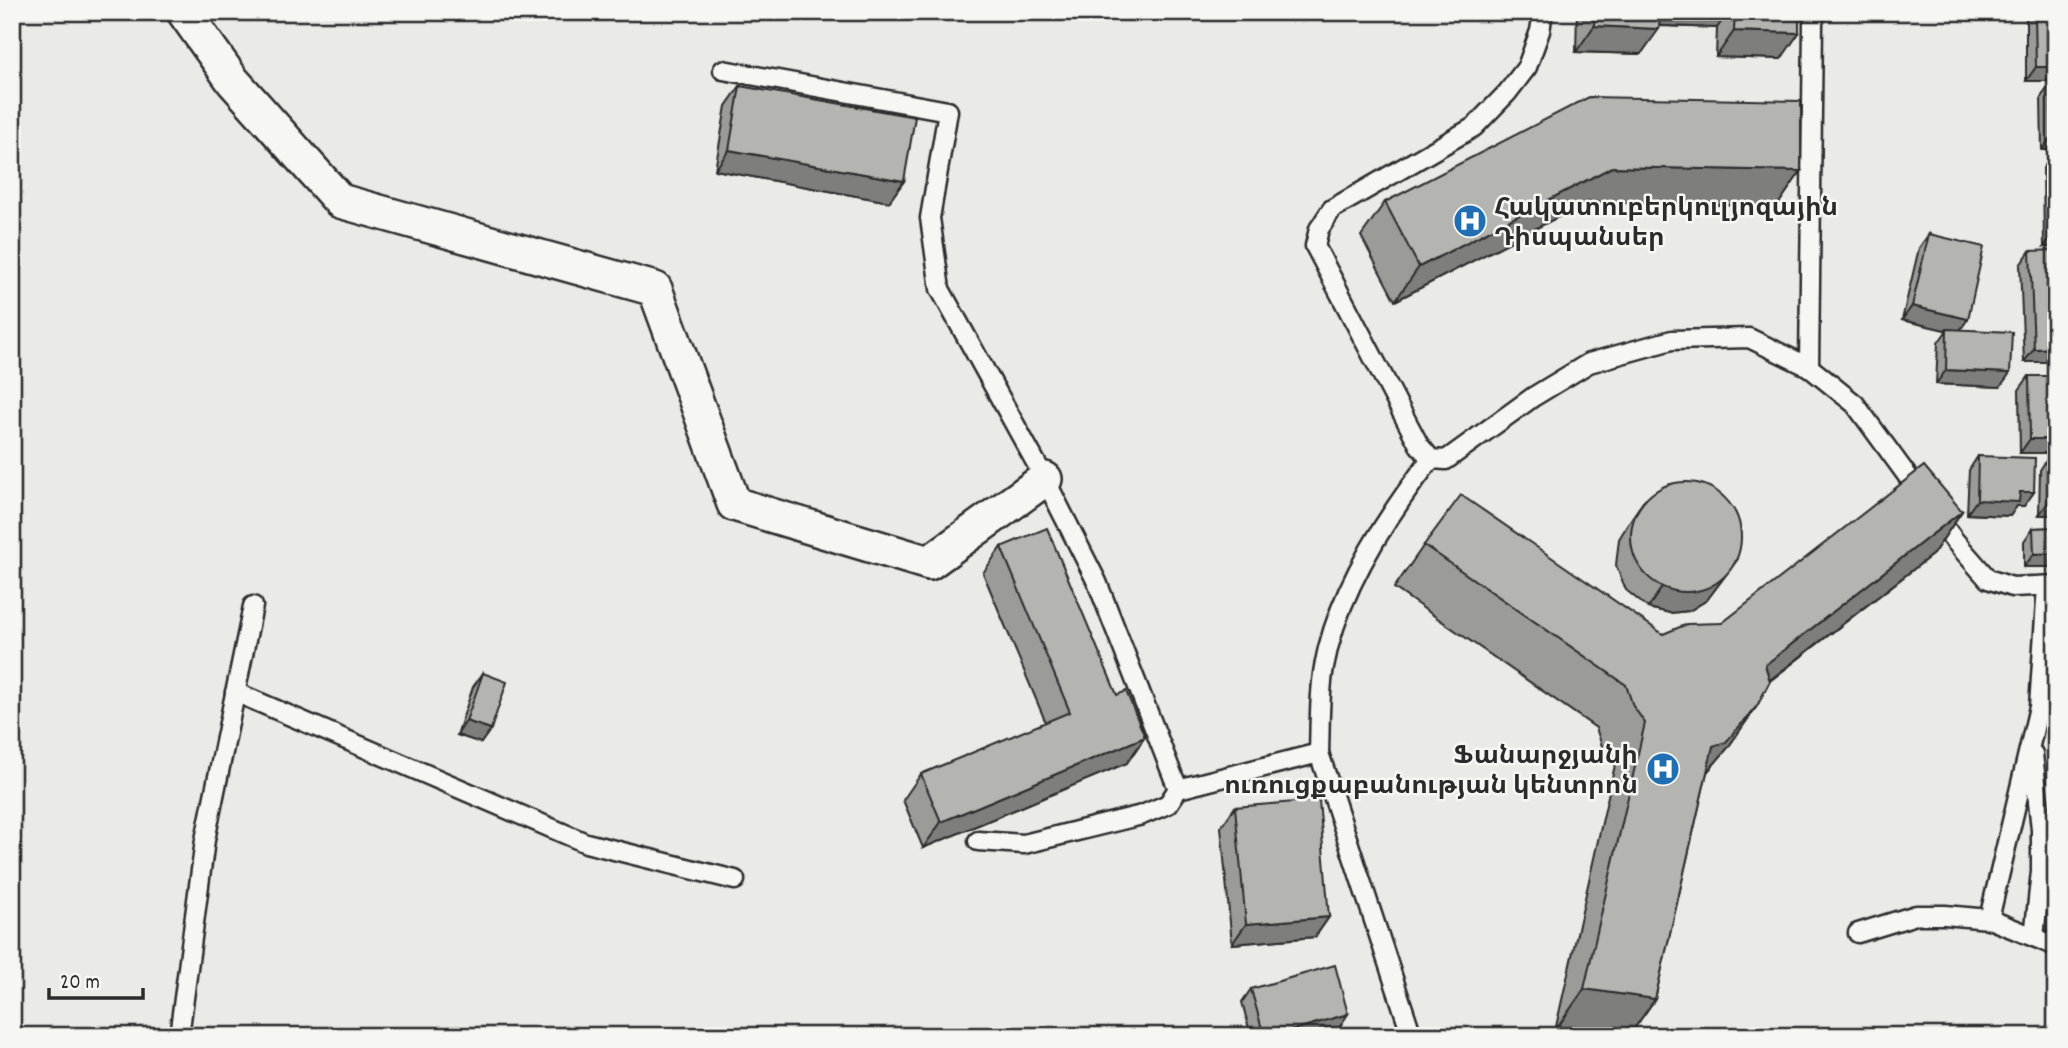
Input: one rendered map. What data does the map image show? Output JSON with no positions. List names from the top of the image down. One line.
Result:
{"places":{"hospital":["Հակատուբերկուլյոզային Դիսպանսեր","Ֆանարջյանի ուռուցքաբանության կենտրոն"]},"scale_bar":"20 m"}
